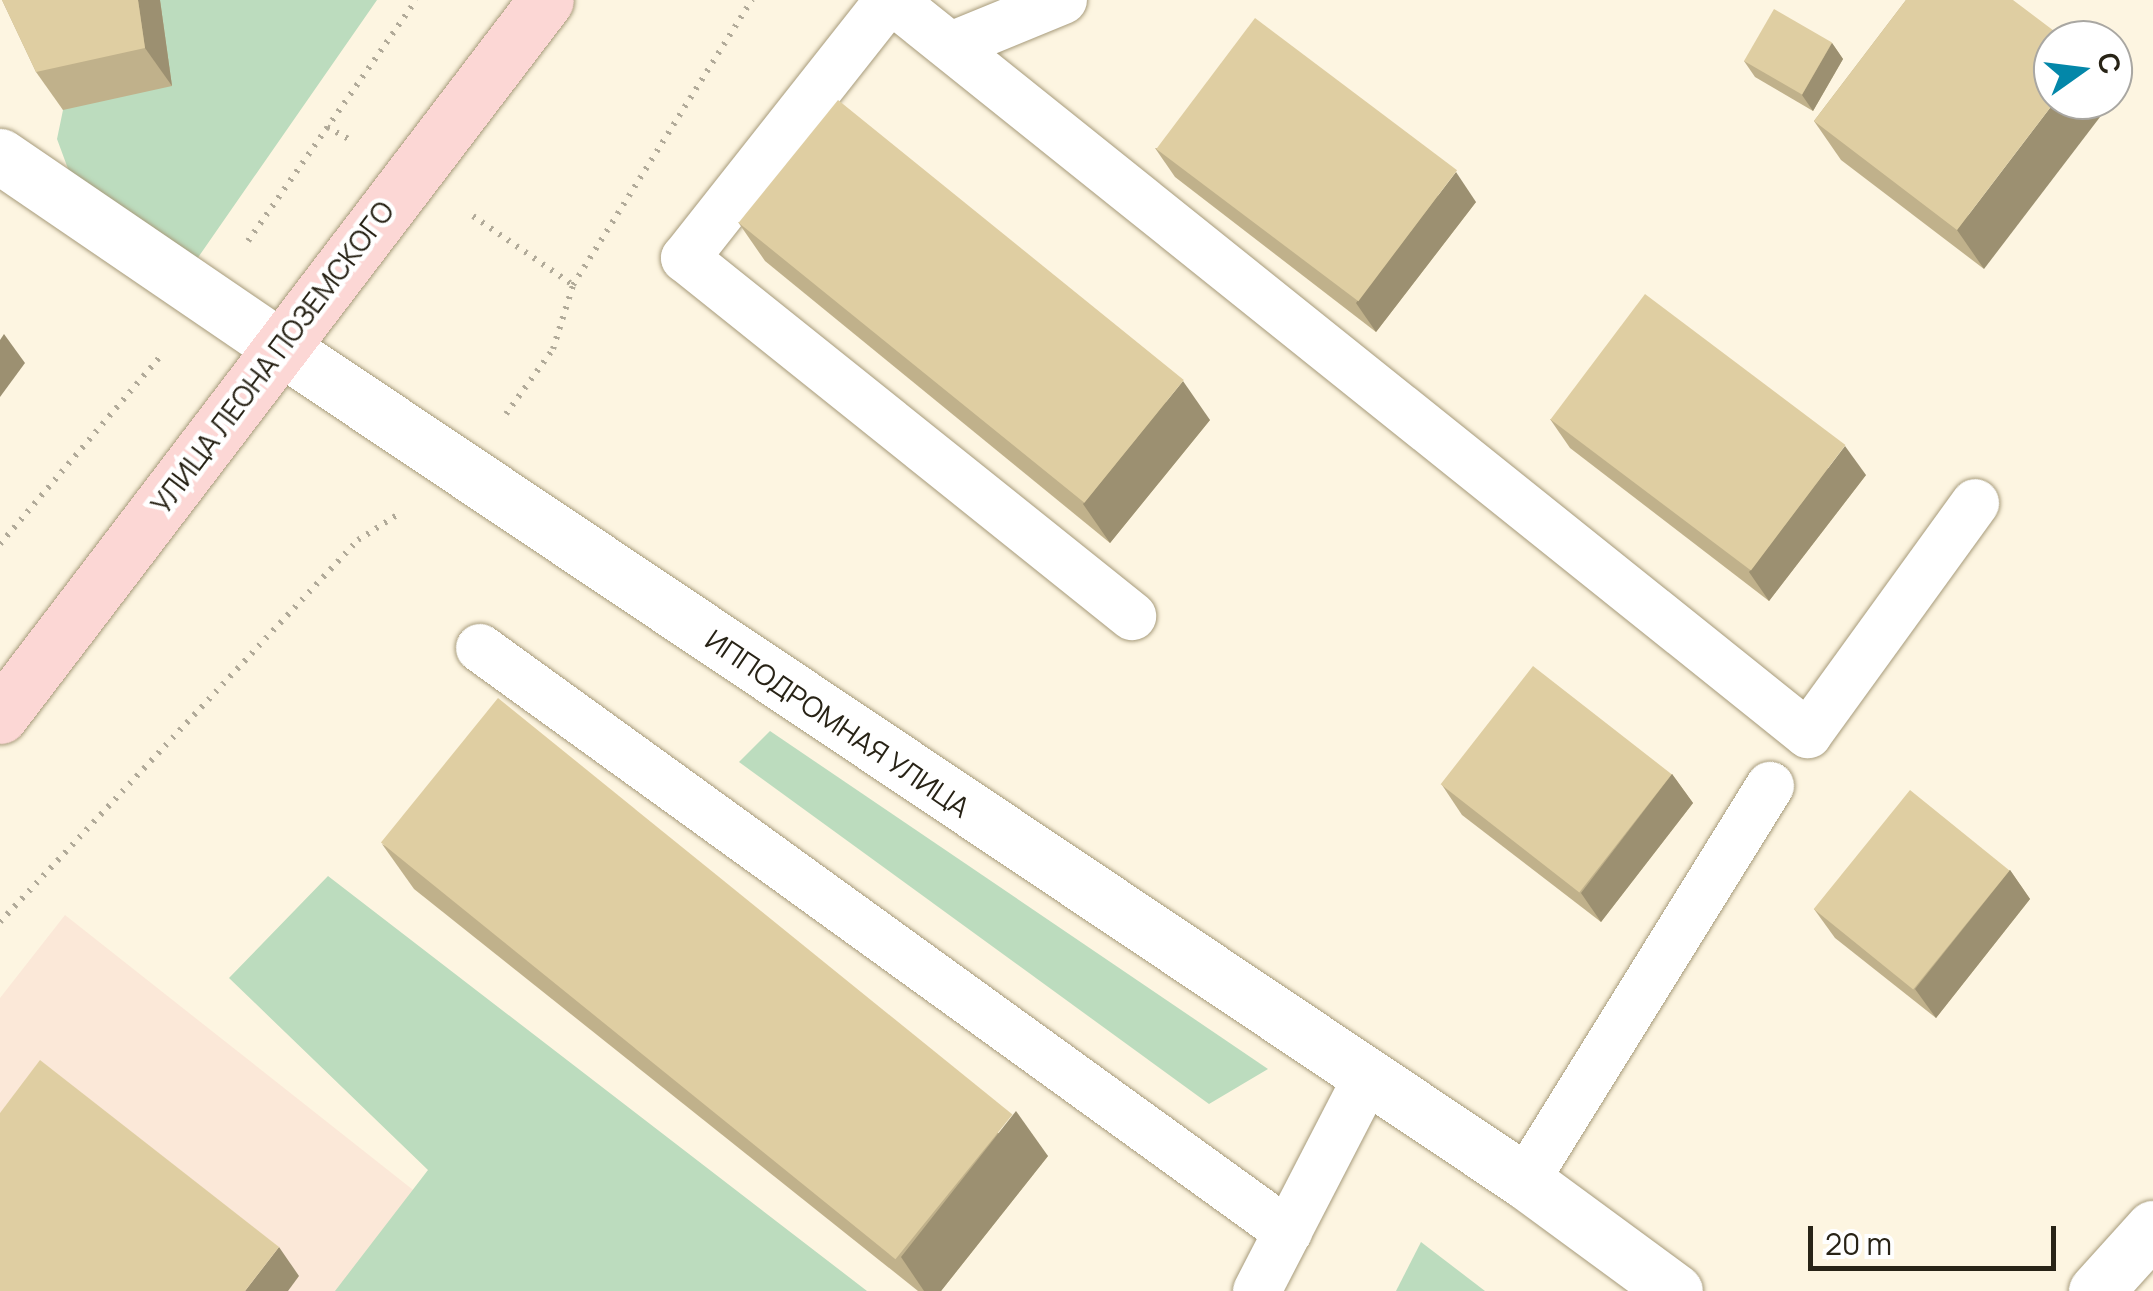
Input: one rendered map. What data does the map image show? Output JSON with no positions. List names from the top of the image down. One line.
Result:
{"streets":{"main road":["УЛИЦА ЛЕОНА ПОЗЕМСКОГО","ИППОДРОМНАЯ УЛИЦА"]},"crossings":[["УЛИЦА ЛЕОНА ПОЗЕМСКОГО","ИППОДРОМНАЯ УЛИЦА"]],"scale_bar":"20 m","north":"right"}
